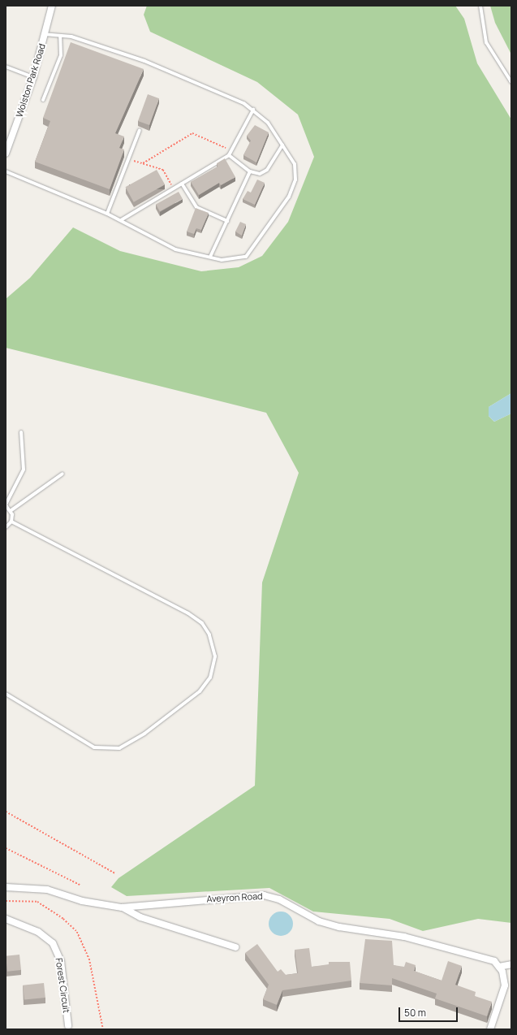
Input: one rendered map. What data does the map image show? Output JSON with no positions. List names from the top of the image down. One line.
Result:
{"streets":{"street":["Wolston Park Road","Aveyron Road","Forest Circuit"]},"scale_bar":"50 m"}
